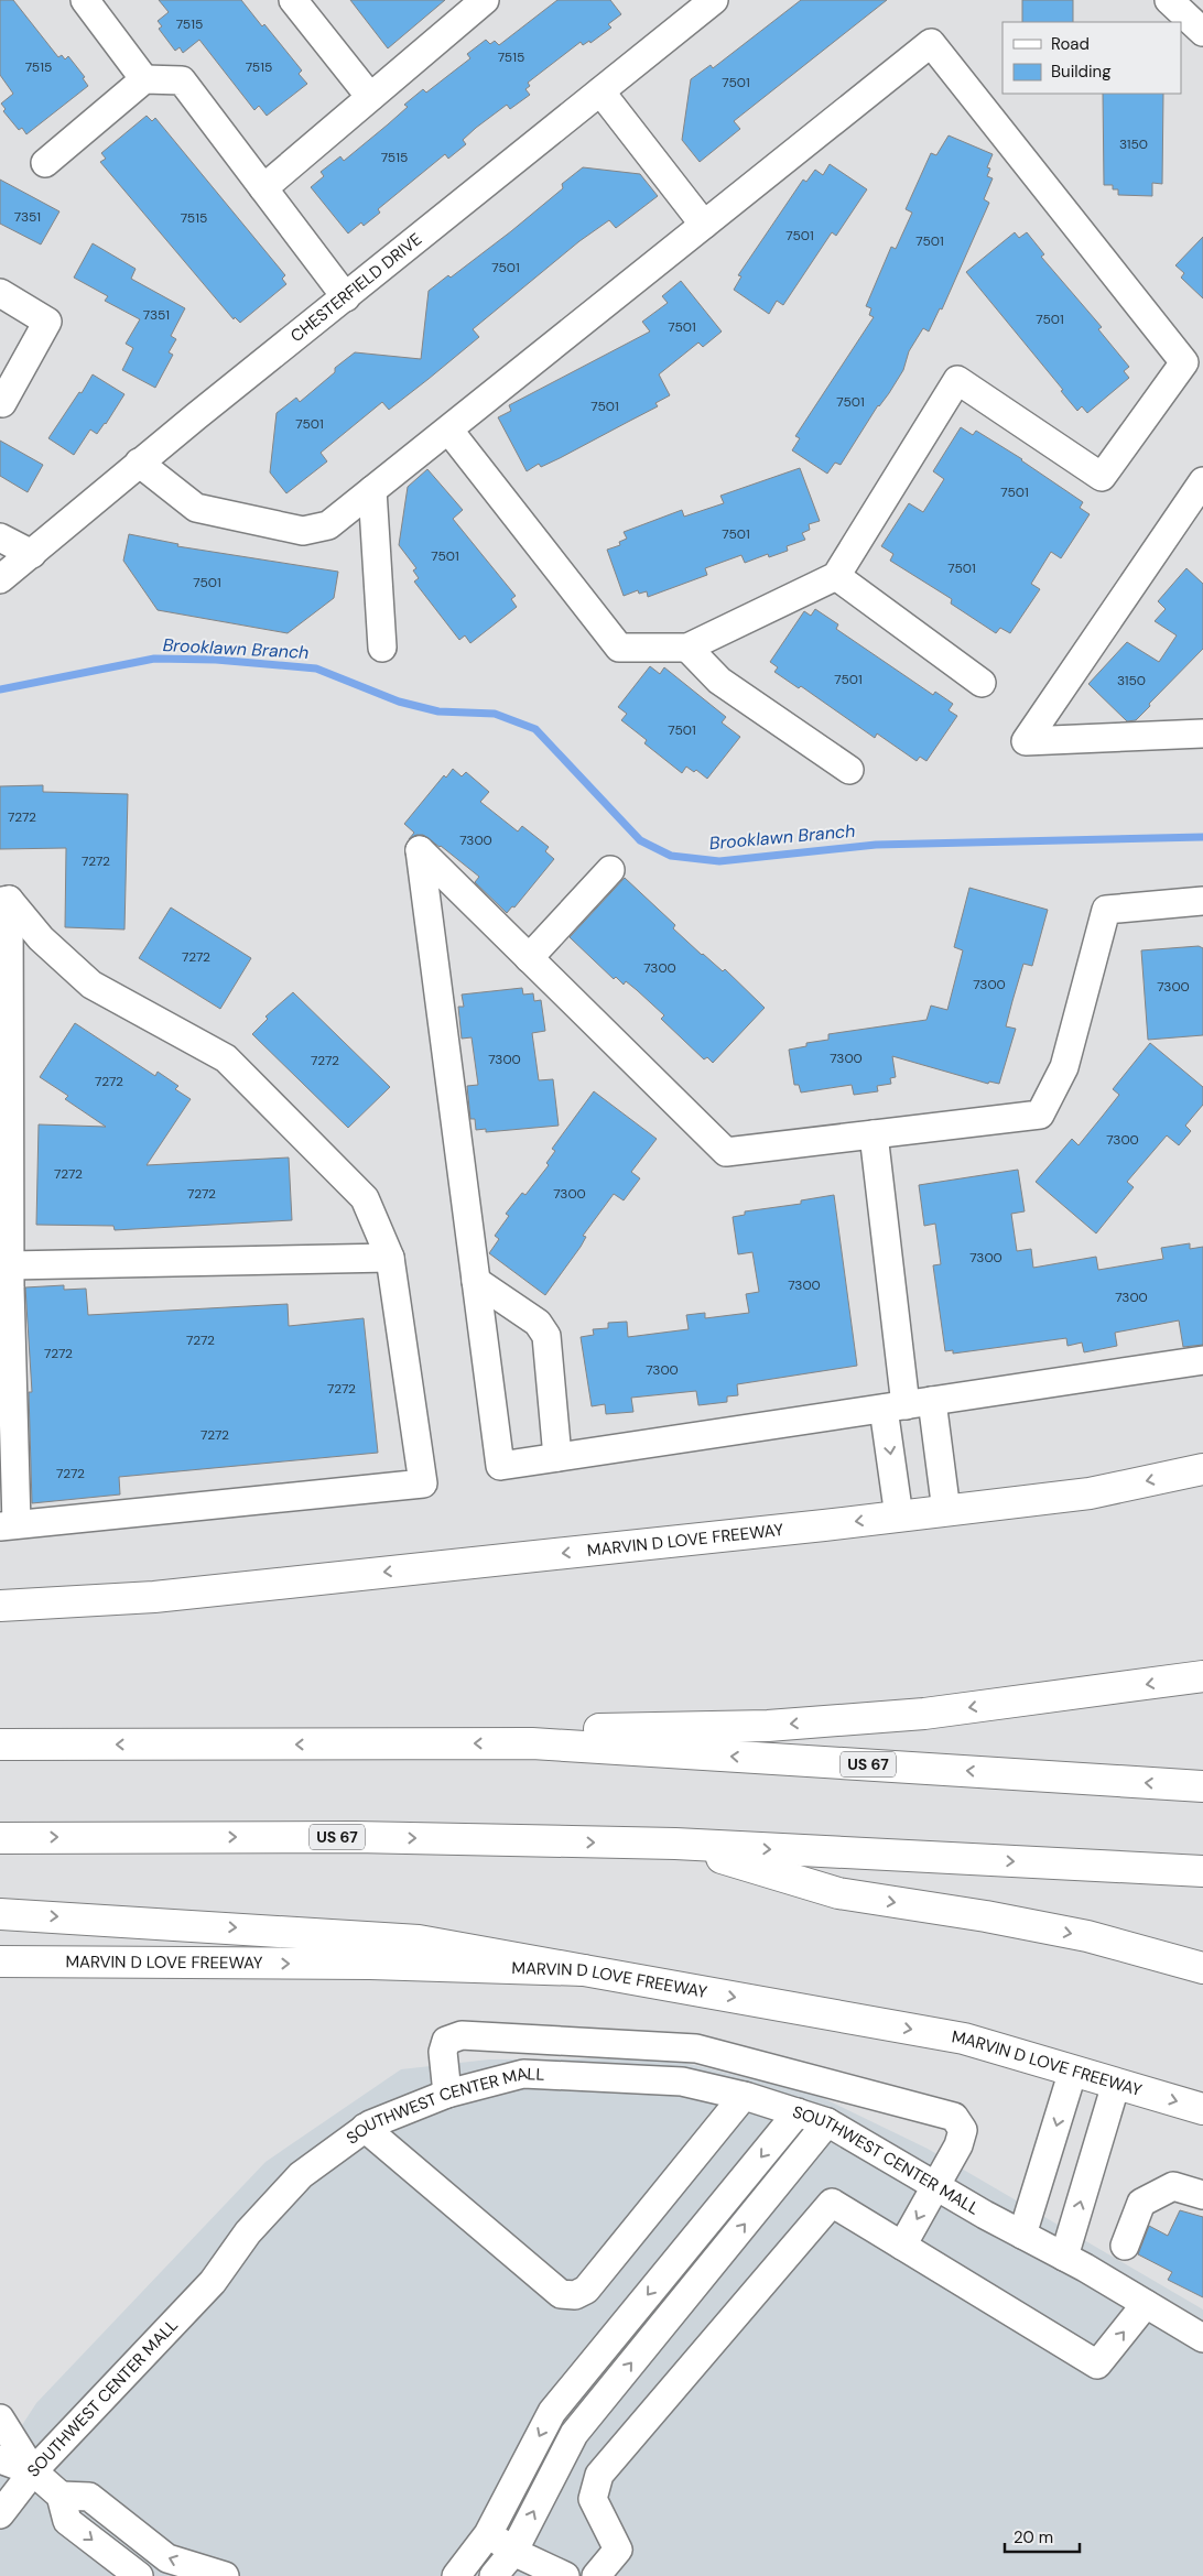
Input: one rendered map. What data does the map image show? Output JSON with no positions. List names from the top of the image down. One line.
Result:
{"streets":{"main road":["MARVIN D LOVE FREEWAY","US 67"],"street":["CHESTERFIELD DRIVE","SOUTHWEST CENTER MALL"]},"water":["Brooklawn Branch"],"house_numbers":["7515","7515","7515","7515","7501","3150","7515","7351","7515","7501","7501","7501","7351","7501","7501","7501","7501","7501","7501","7501","7501","7501","7501","7501","3150","7501","7272","7300","7272","7272","7300","7300","7300","7300","7300","7272","7272","7300","7272","7272","7300","7300","7300","7300","7272","7272","7300","7272","7272","7272"],"legend":["Road","Building"],"scale_bar":"20 m"}
